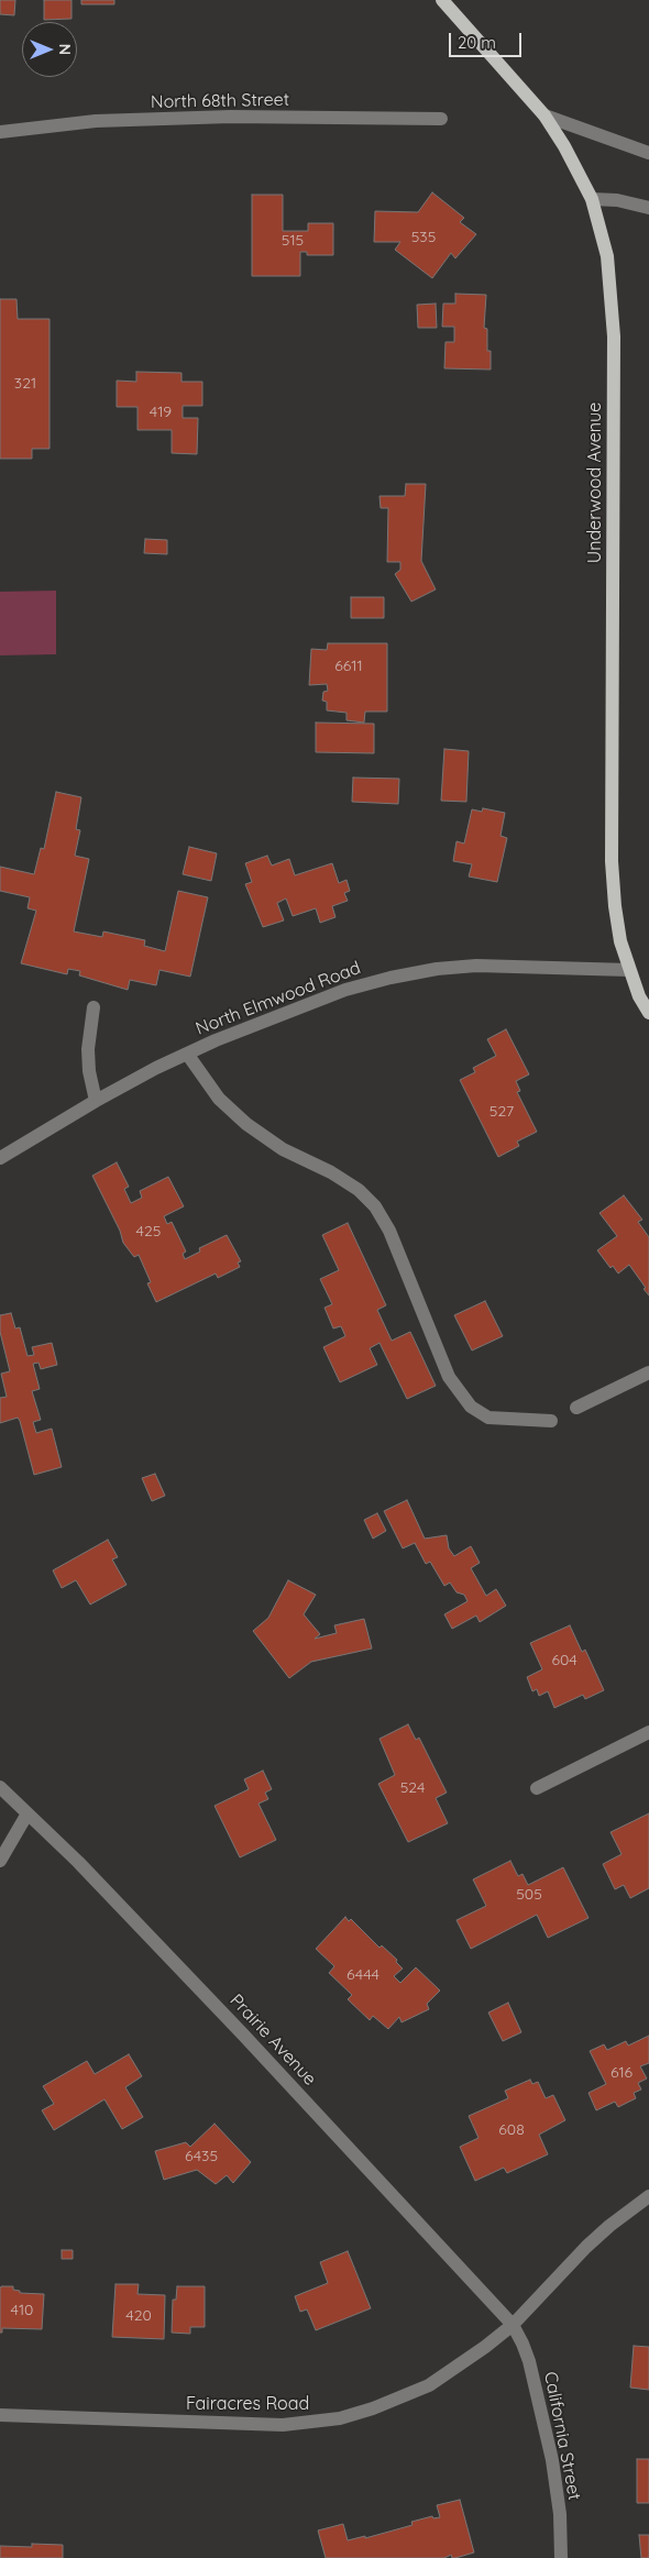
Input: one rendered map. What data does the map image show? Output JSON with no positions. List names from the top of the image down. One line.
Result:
{"streets":{"main road":["Underwood Avenue"],"street":["North 68th Street","North Elmwood Road","Prairie Avenue","Fairacres Road","California Street"]},"crossings":[["Underwood Avenue","North Elmwood Road"],["Prairie Avenue","Fairacres Road"],["Prairie Avenue","California Street"],["Fairacres Road","California Street"]],"house_numbers":["535","515","321","419","6611","527","425","604","524","505","6444","616","608","6435","410","420"],"scale_bar":"20 m","north":"right"}
